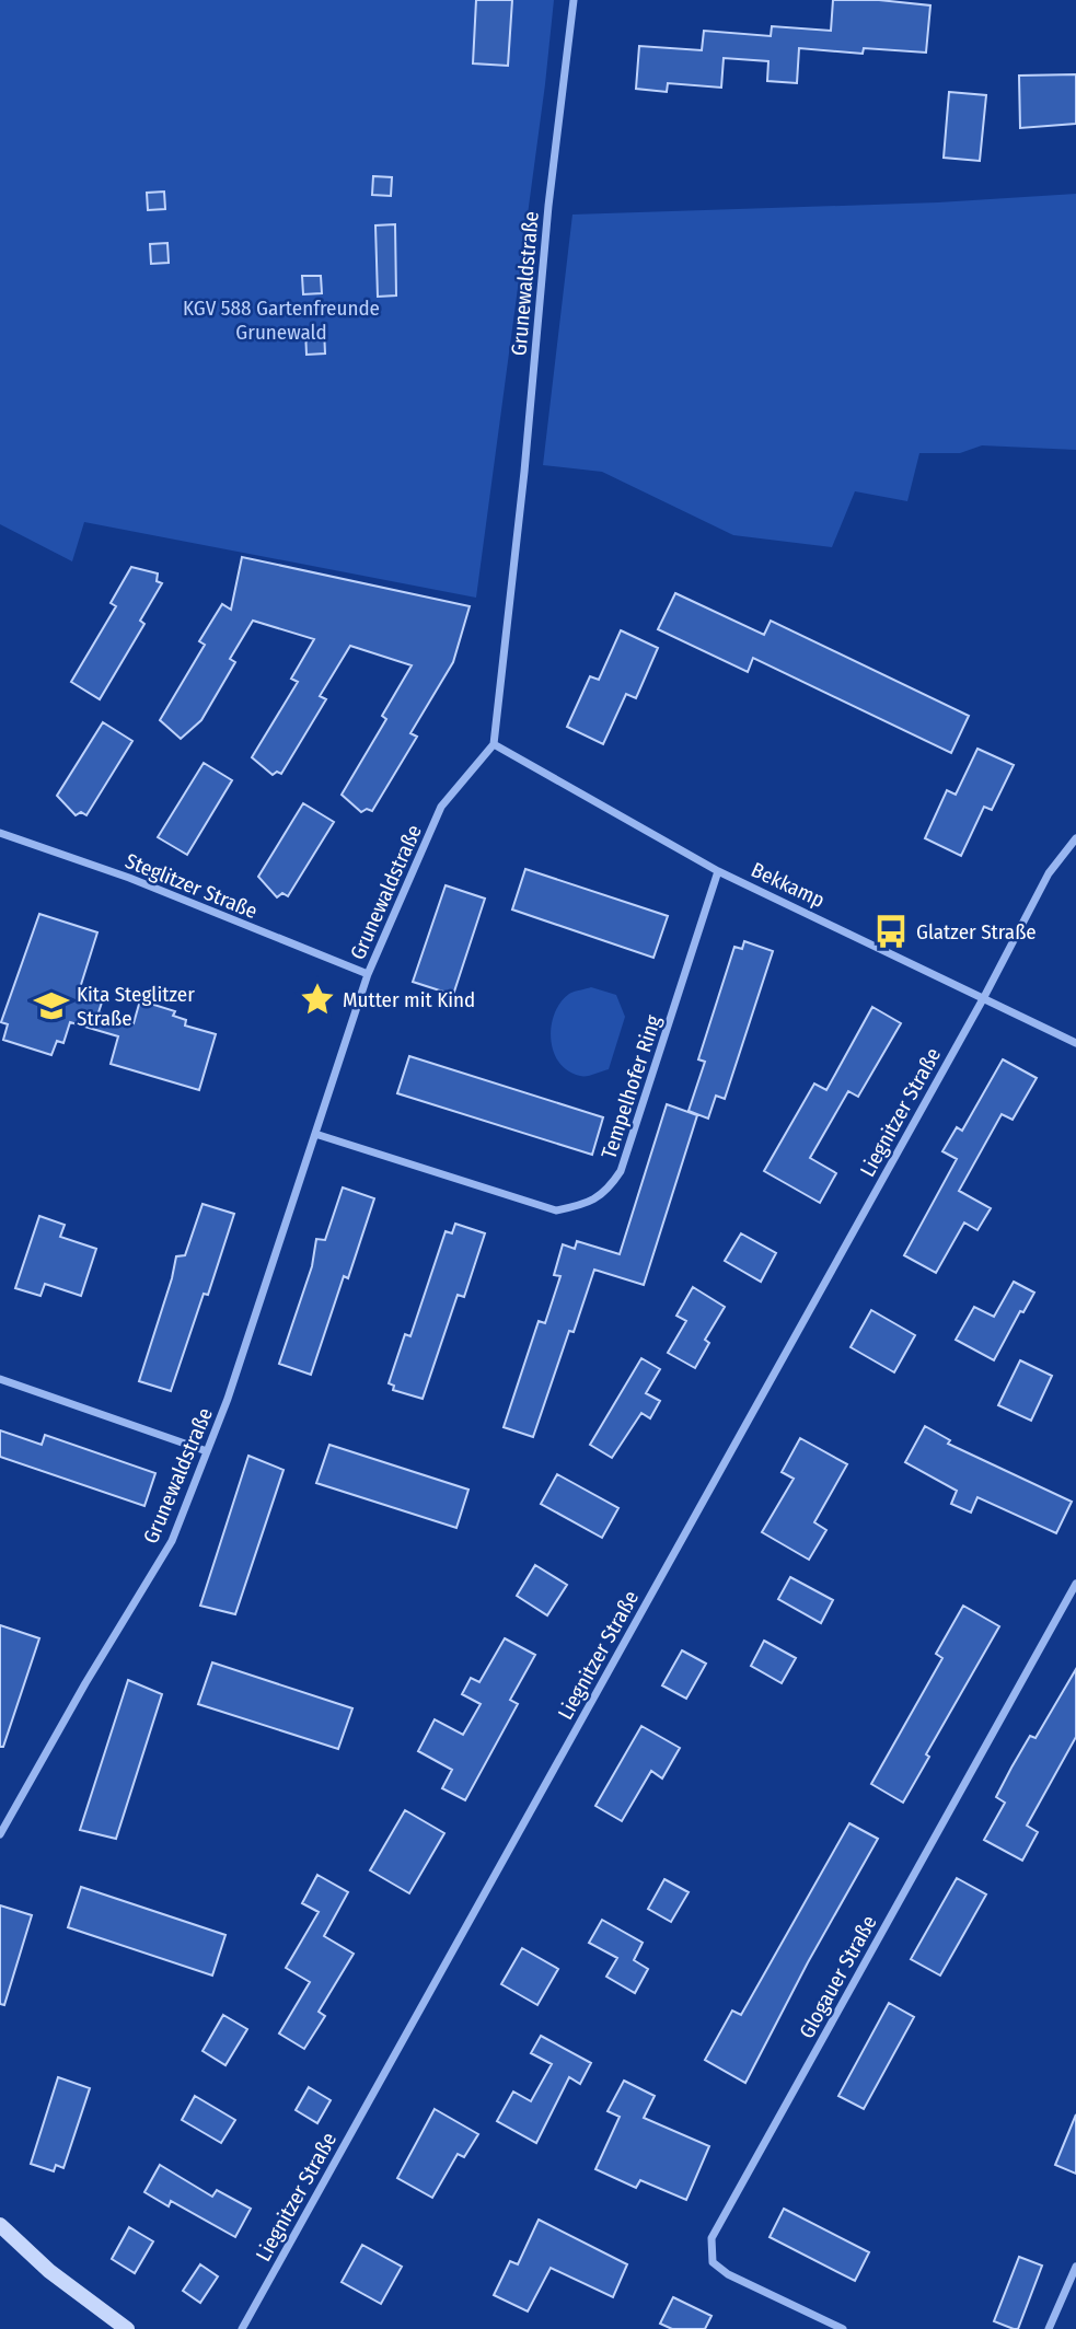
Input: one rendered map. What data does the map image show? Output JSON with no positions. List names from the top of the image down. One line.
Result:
{"streets":{"street":["Grunewaldstraße","Bekkamp","Steglitzer Straße","Tempelhofer Ring","Liegnitzer Straße","Glogauer Straße"]},"crossings":[["Grunewaldstraße","Bekkamp"],["Grunewaldstraße","Steglitzer Straße"],["Grunewaldstraße","Tempelhofer Ring"],["Bekkamp","Tempelhofer Ring"],["Bekkamp","Liegnitzer Straße"]],"parks":["KGV 588 Gartenfreunde Grunewald"],"places":{"bus stop":["Glatzer Straße"],"place":["Mutter mit Kind"],"school or university":["Kita Steglitzer Straße"]}}
